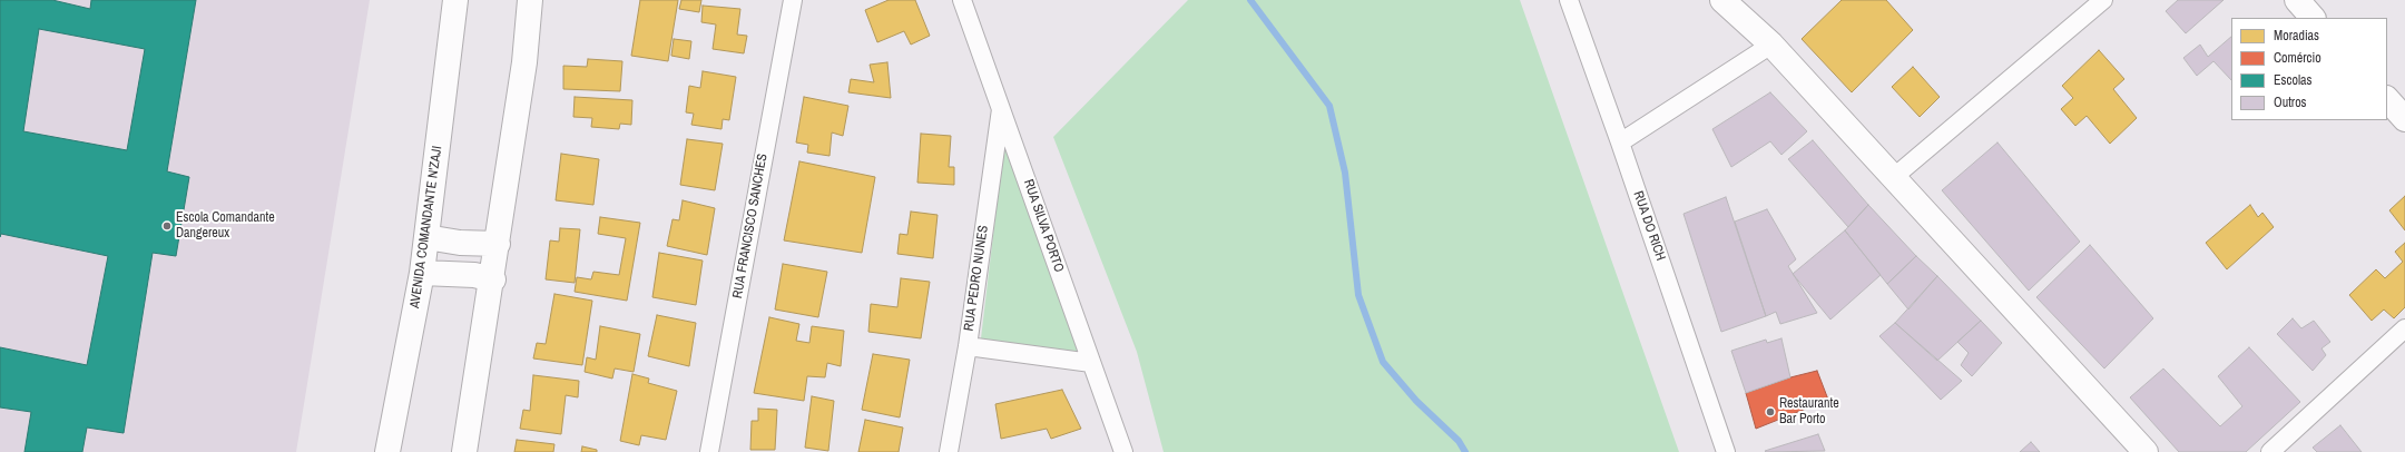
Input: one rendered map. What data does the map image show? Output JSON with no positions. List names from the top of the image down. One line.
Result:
{"streets":{"street":["RUA FRANCISCO SANCHES","RUA SILVA PORTO","RUA DO RICH","AVENIDA COMANDANTE N'ZAJI","RUA PEDRO NUNES"]},"crossings":[["RUA SILVA PORTO","RUA PEDRO NUNES"]],"places":["Escola Comandante Dangereux","Restaurante Bar Porto"],"legend":["Moradias","Comércio","Escolas","Outros"]}
